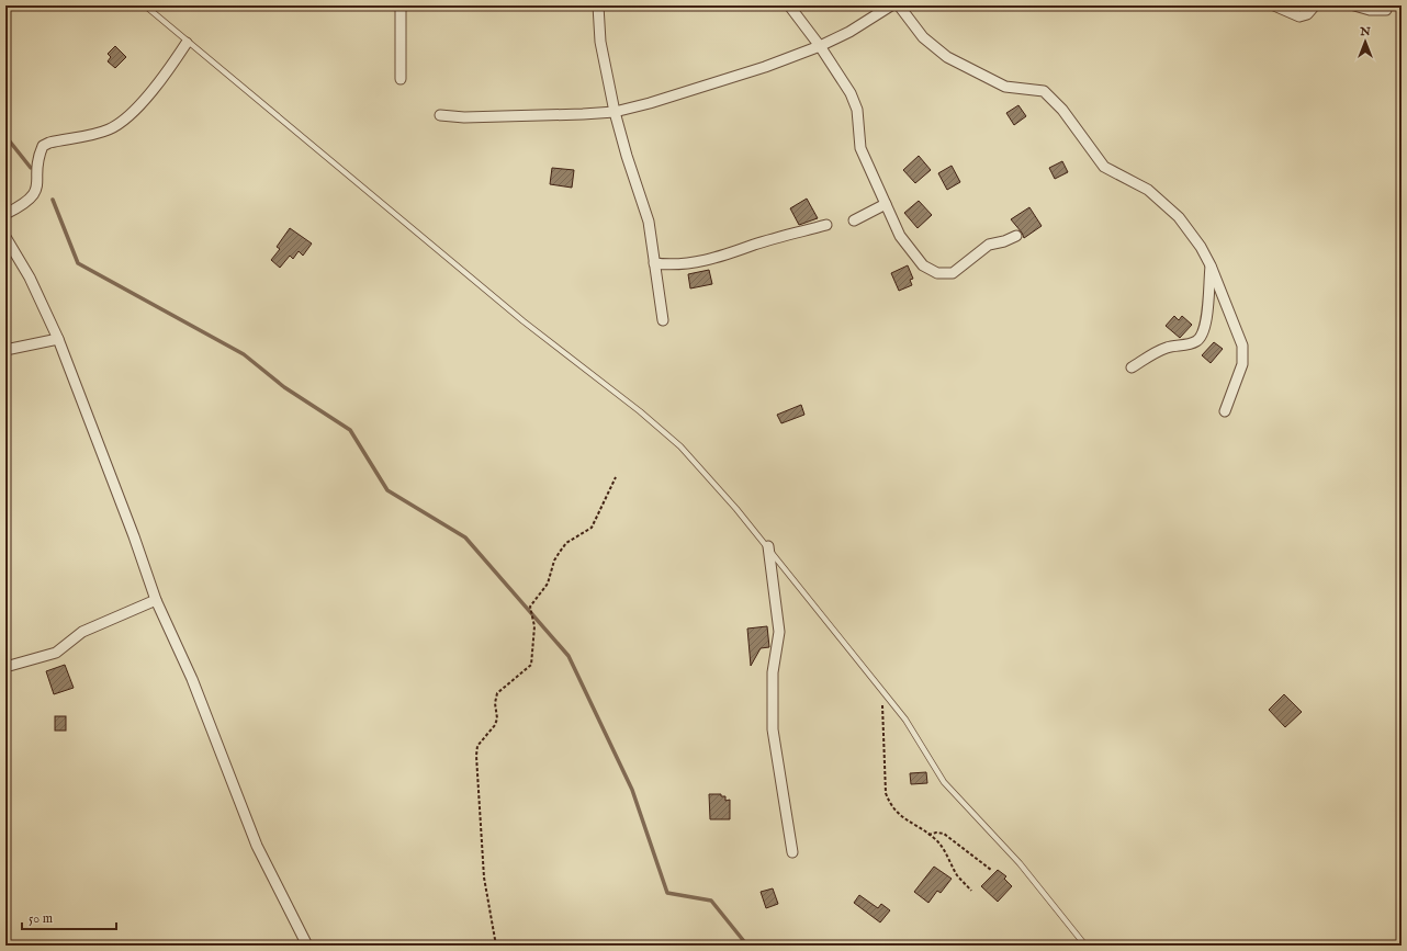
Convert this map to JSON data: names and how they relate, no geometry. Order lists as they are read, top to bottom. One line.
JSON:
{"scale_bar":"50 m","north":"top"}
